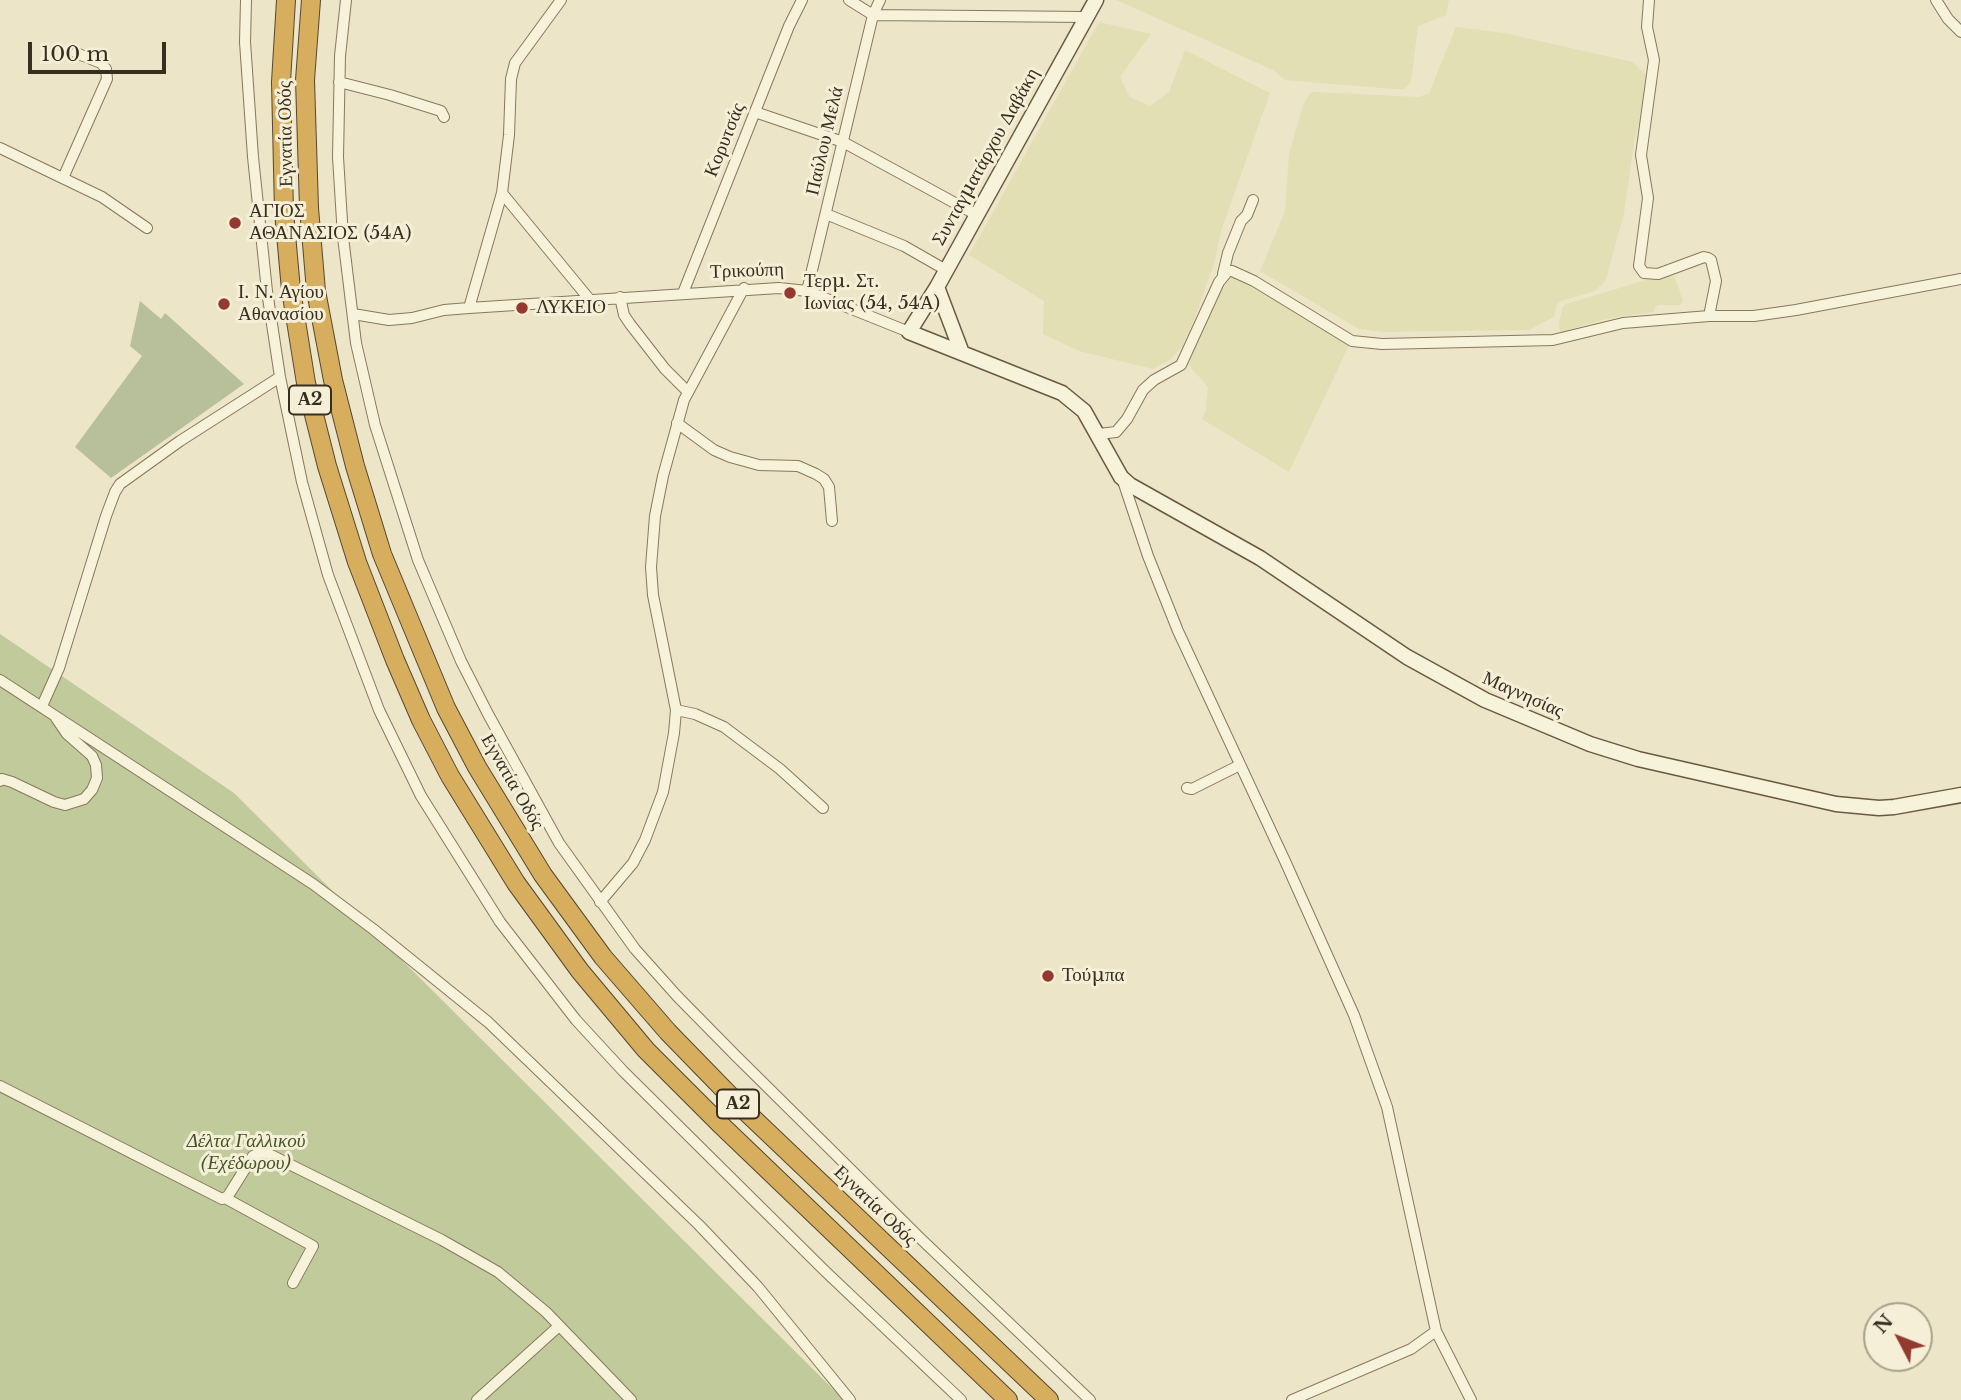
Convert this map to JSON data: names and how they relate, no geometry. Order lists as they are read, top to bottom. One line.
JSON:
{"streets":{"highway":["Εγνατία Οδός","Α2"],"street":["Κορυτσάς","Παύλου Μελά","Συνταγματάρχου Δαβάκη","Τρικούπη","Μαγνησίας"]},"crossings":[["Κορυτσάς","Τρικούπη"],["Παύλου Μελά","Τρικούπη"],["Συνταγματάρχου Δαβάκη","Τρικούπη"],["Τρικούπη","Μαγνησίας"]],"parks":["Δέλτα Γαλλικού (Εχέδωρου)"],"places":["ΑΓΙΟΣ ΑΘΑΝΑΣΙΟΣ (54Α)","Τερμ. Στ. Ιωνίας (54, 54Α)","Ι. Ν. Αγίου Αθανασίου","ΛΥΚΕΙΟ","Τούμπα"],"scale_bar":"100 m","north":"top left"}
